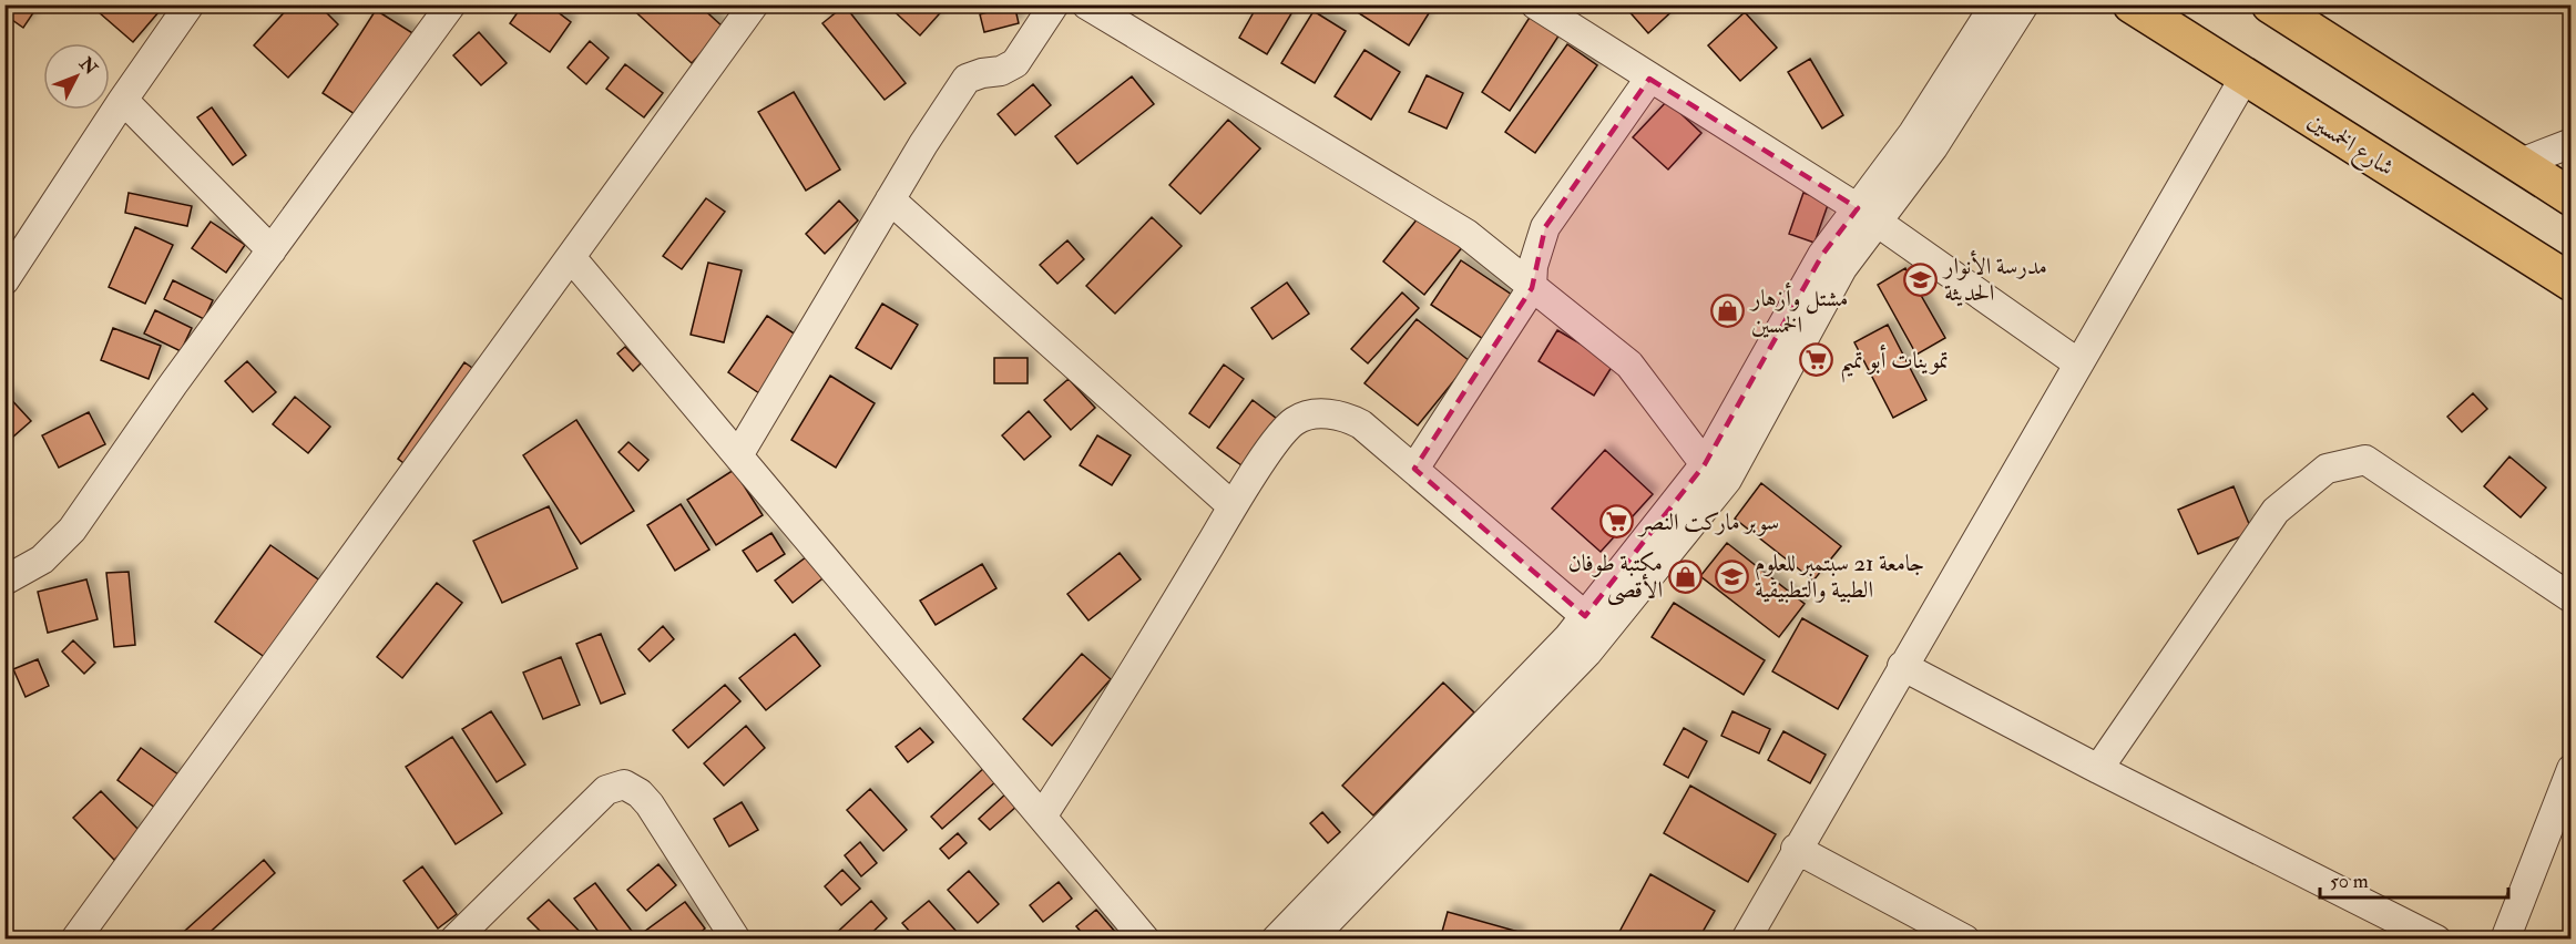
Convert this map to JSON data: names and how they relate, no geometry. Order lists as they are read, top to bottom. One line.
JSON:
{"streets":{"main road":["شارع الخمسين"]},"places":{"school or university":["مدرسة الأنوار الحديثة","جامعة 21 سبتمبر للعلوم الطبية والتطبيقية"],"shop":["مشتل وأزهار الخمسين","مكتبة طوفان الأقصى"],"supermarket":["تموينات أبو تميم","سوبر ماركت النصر"]},"scale_bar":"50 m","north":"top right"}
